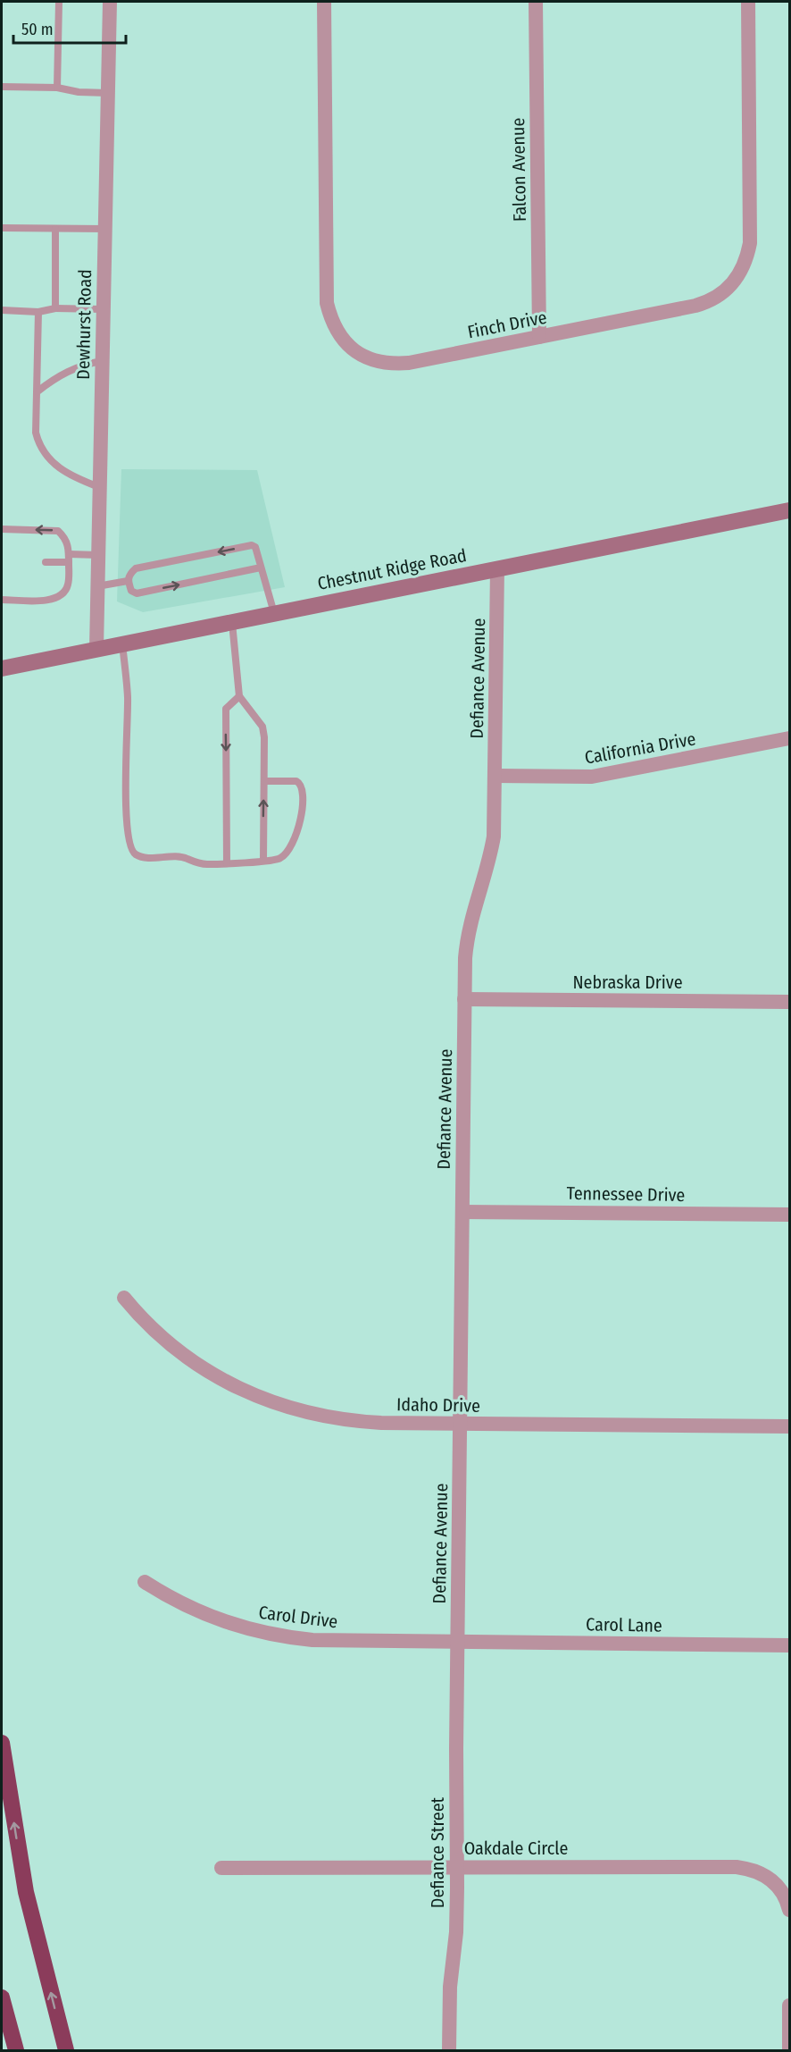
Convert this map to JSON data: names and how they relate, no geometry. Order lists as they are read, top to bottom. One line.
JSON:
{"streets":{"street":["Falcon Avenue","Dewhurst Road","Finch Drive","Chestnut Ridge Road","Defiance Avenue","California Drive","Nebraska Drive","Tennessee Drive","Idaho Drive","Carol Drive","Carol Lane","Oakdale Circle","Defiance Street"]},"crossings":[["Falcon Avenue","Finch Drive"],["Dewhurst Road","Chestnut Ridge Road"],["Chestnut Ridge Road","Defiance Avenue"],["Defiance Avenue","California Drive"],["Defiance Avenue","Nebraska Drive"],["Defiance Avenue","Tennessee Drive"],["Defiance Avenue","Idaho Drive"],["Defiance Avenue","Carol Drive"],["Defiance Avenue","Carol Lane"],["Defiance Avenue","Defiance Street"],["Carol Drive","Carol Lane"],["Carol Drive","Defiance Street"],["Carol Lane","Defiance Street"],["Oakdale Circle","Defiance Street"]],"scale_bar":"50 m"}
